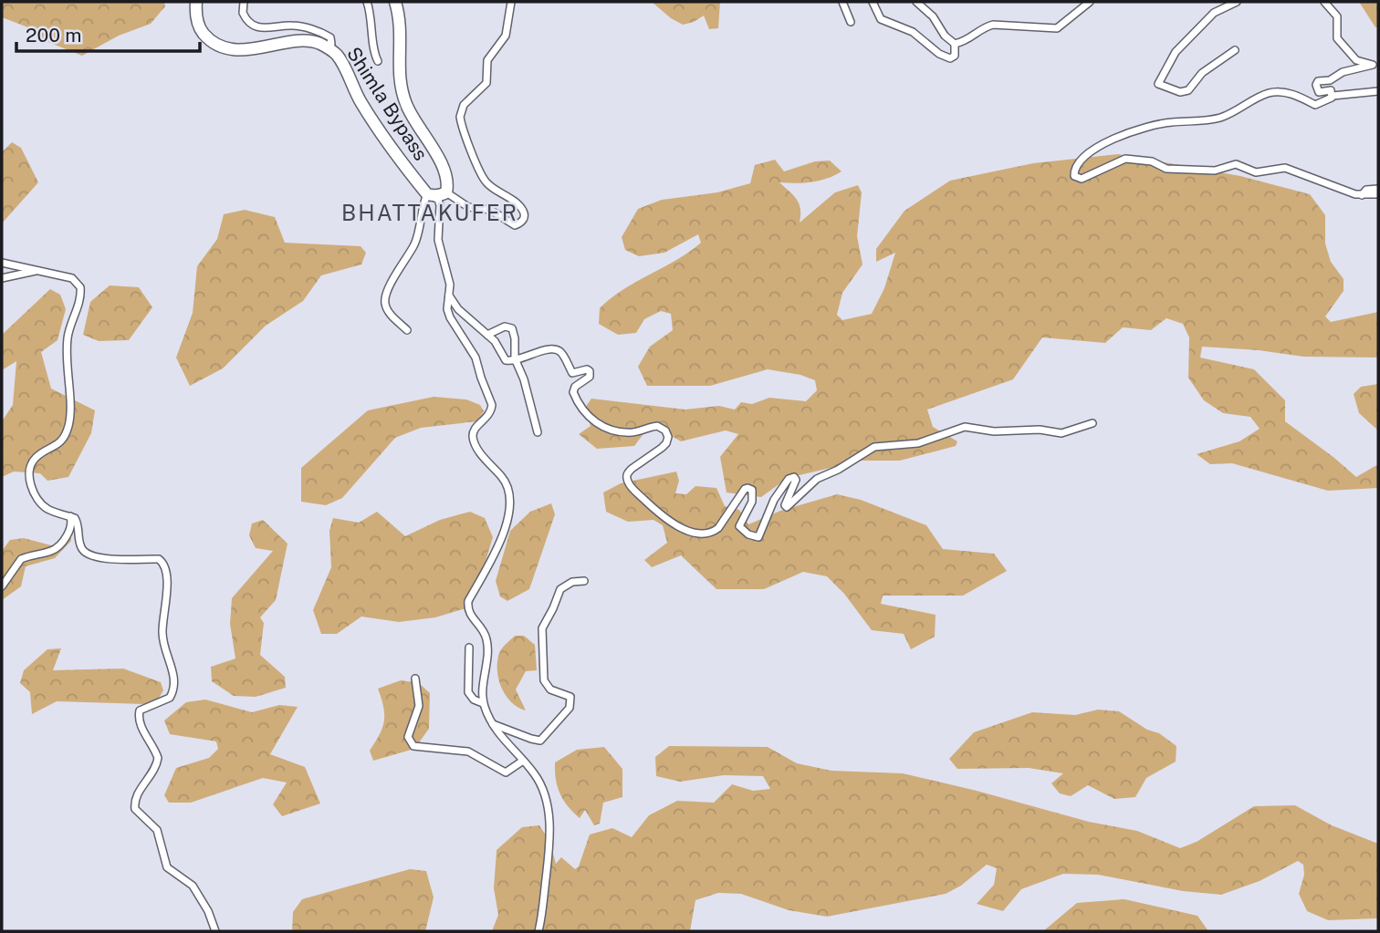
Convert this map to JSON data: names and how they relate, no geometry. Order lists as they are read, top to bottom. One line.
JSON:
{"streets":{"highway":["Shimla Bypass"]},"districts":["BHATTAKUFER"],"scale_bar":"200 m"}
